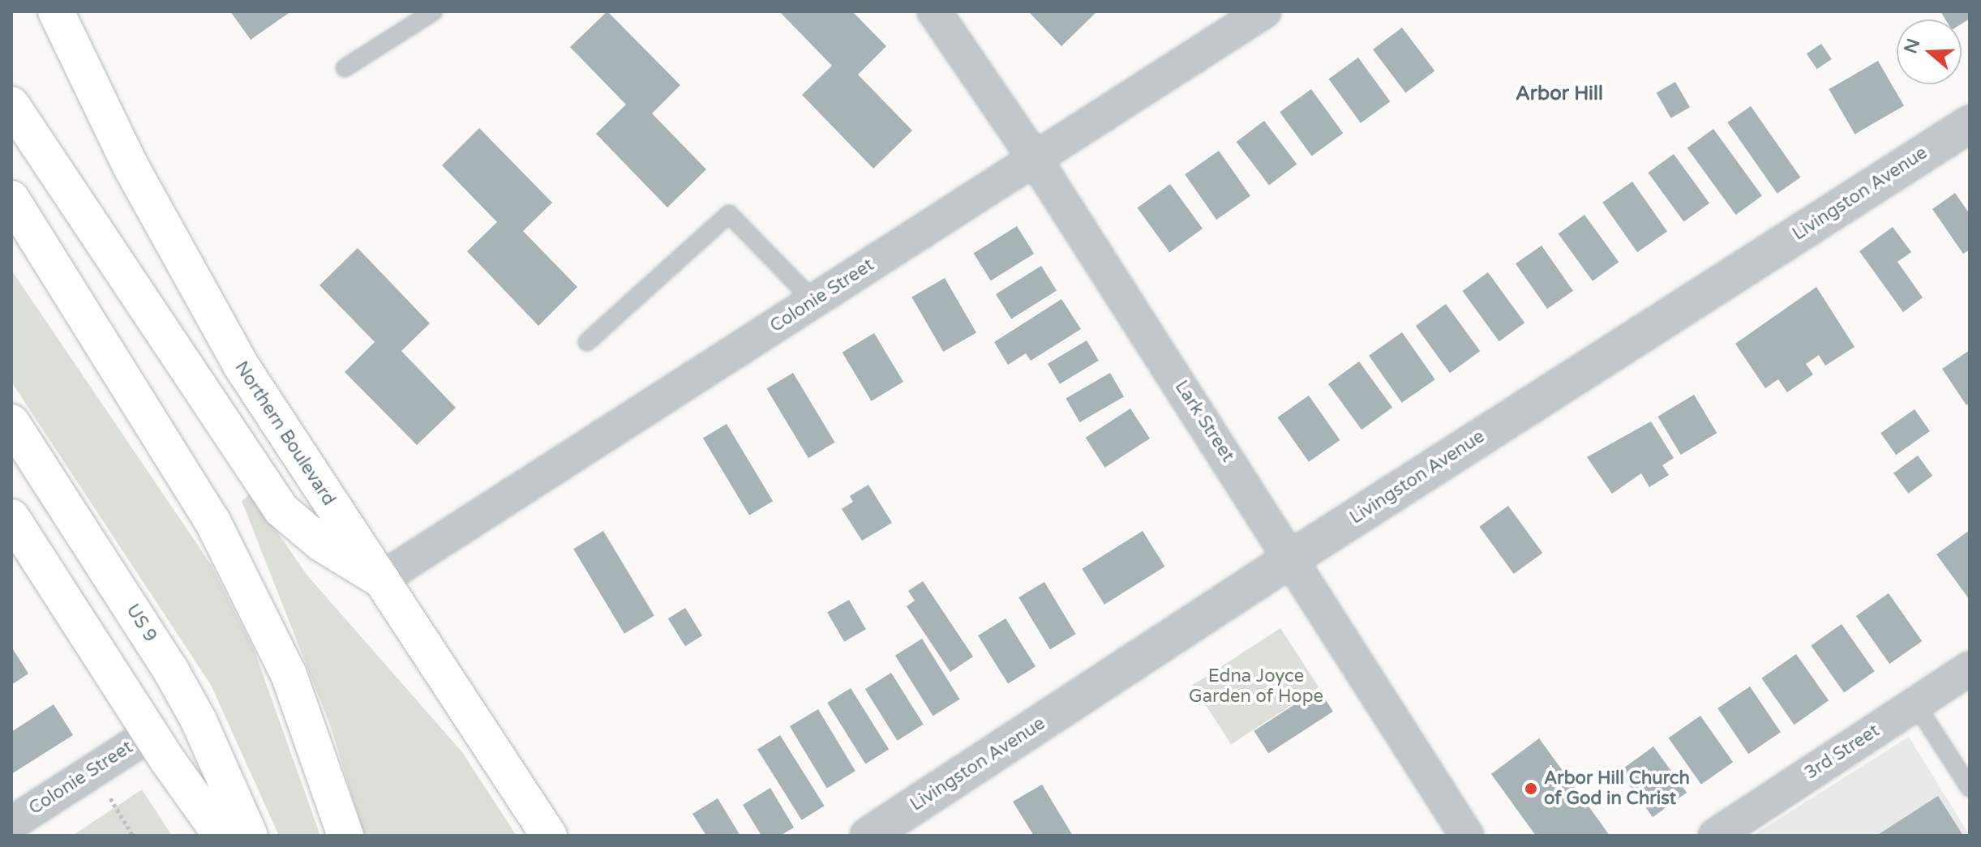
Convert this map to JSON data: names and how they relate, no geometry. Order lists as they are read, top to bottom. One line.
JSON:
{"streets":{"main road":["Northern Boulevard","US 9"],"street":["Livingston Avenue","Colonie Street","Lark Street","3rd Street"]},"crossings":[["Livingston Avenue","Lark Street"],["Colonie Street","Lark Street"],["Colonie Street","Northern Boulevard"]],"districts":["Arbor Hill"],"parks":["Edna Joyce Garden of Hope"],"places":["Arbor Hill Church of God in Christ"],"north":"left"}
